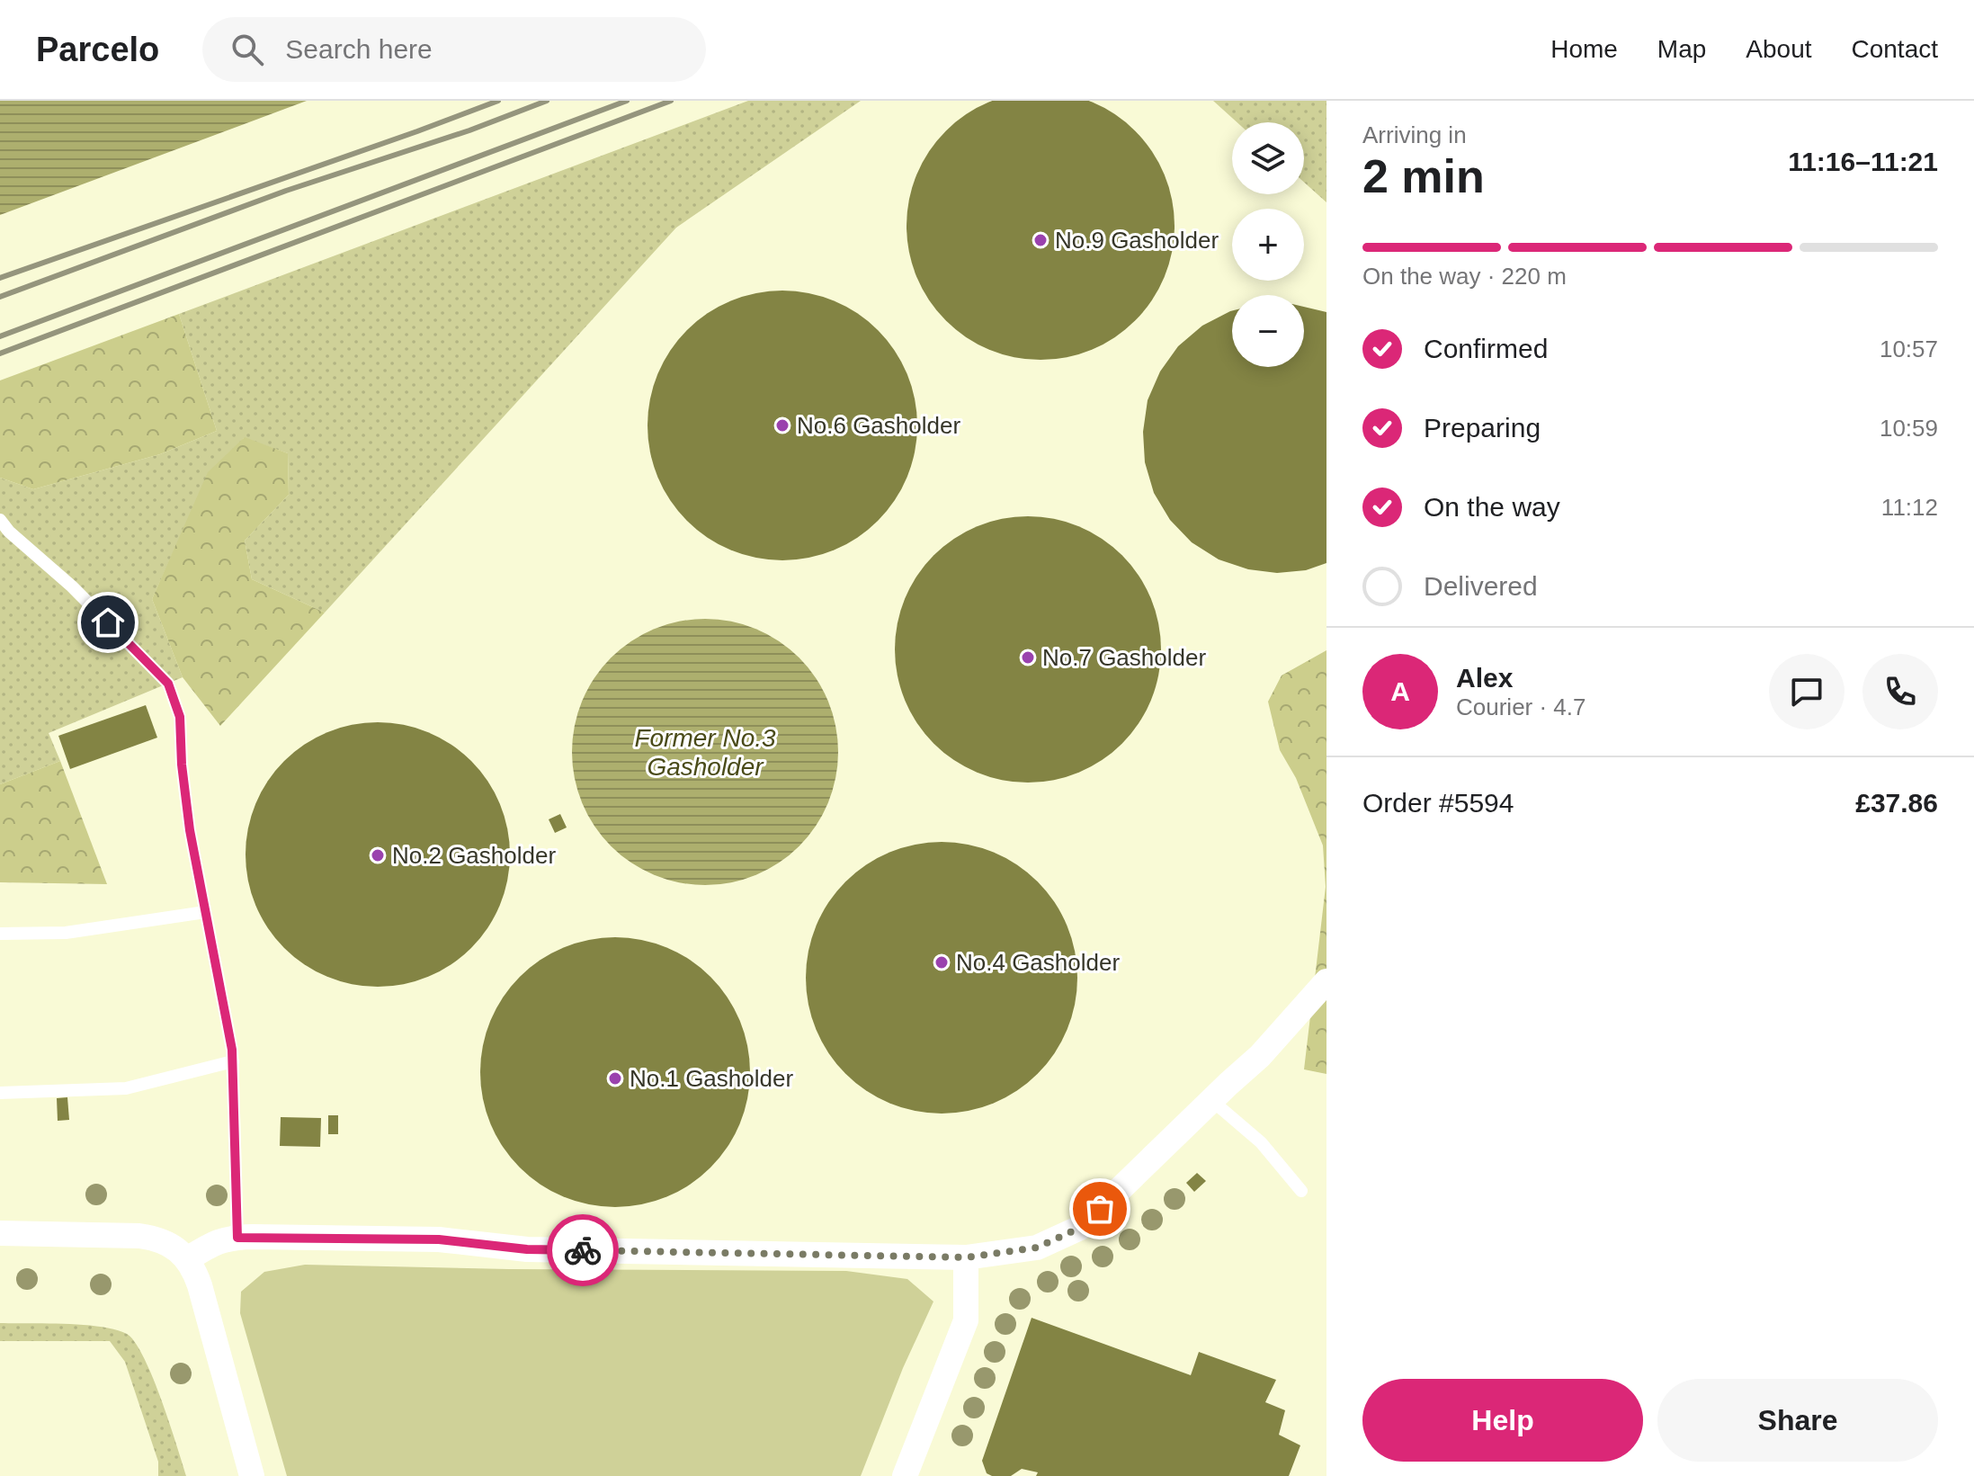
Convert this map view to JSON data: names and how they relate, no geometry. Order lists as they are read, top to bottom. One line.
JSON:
{"water":["Former No.3 Gasholder"],"places":["No.9 Gasholder","No.6 Gasholder","No.7 Gasholder","No.2 Gasholder","No.4 Gasholder","No.1 Gasholder"],"page":{"header":"Parcelo","search":"Search here","nav":["Home","Map","About","Contact"],"heading":["2 min","Arriving in","11:16–11:21"],"panel":["Alex","Courier · 4.7","Order #5594","£37.86"],"map_buttons":["+","−"],"bar":"On the way · 220 m","list":[["Confirmed","10:57"],["Preparing","10:59"],["On the way","11:12"],"Delivered"],"round":"A","buttons":["Help","Share"]}}
